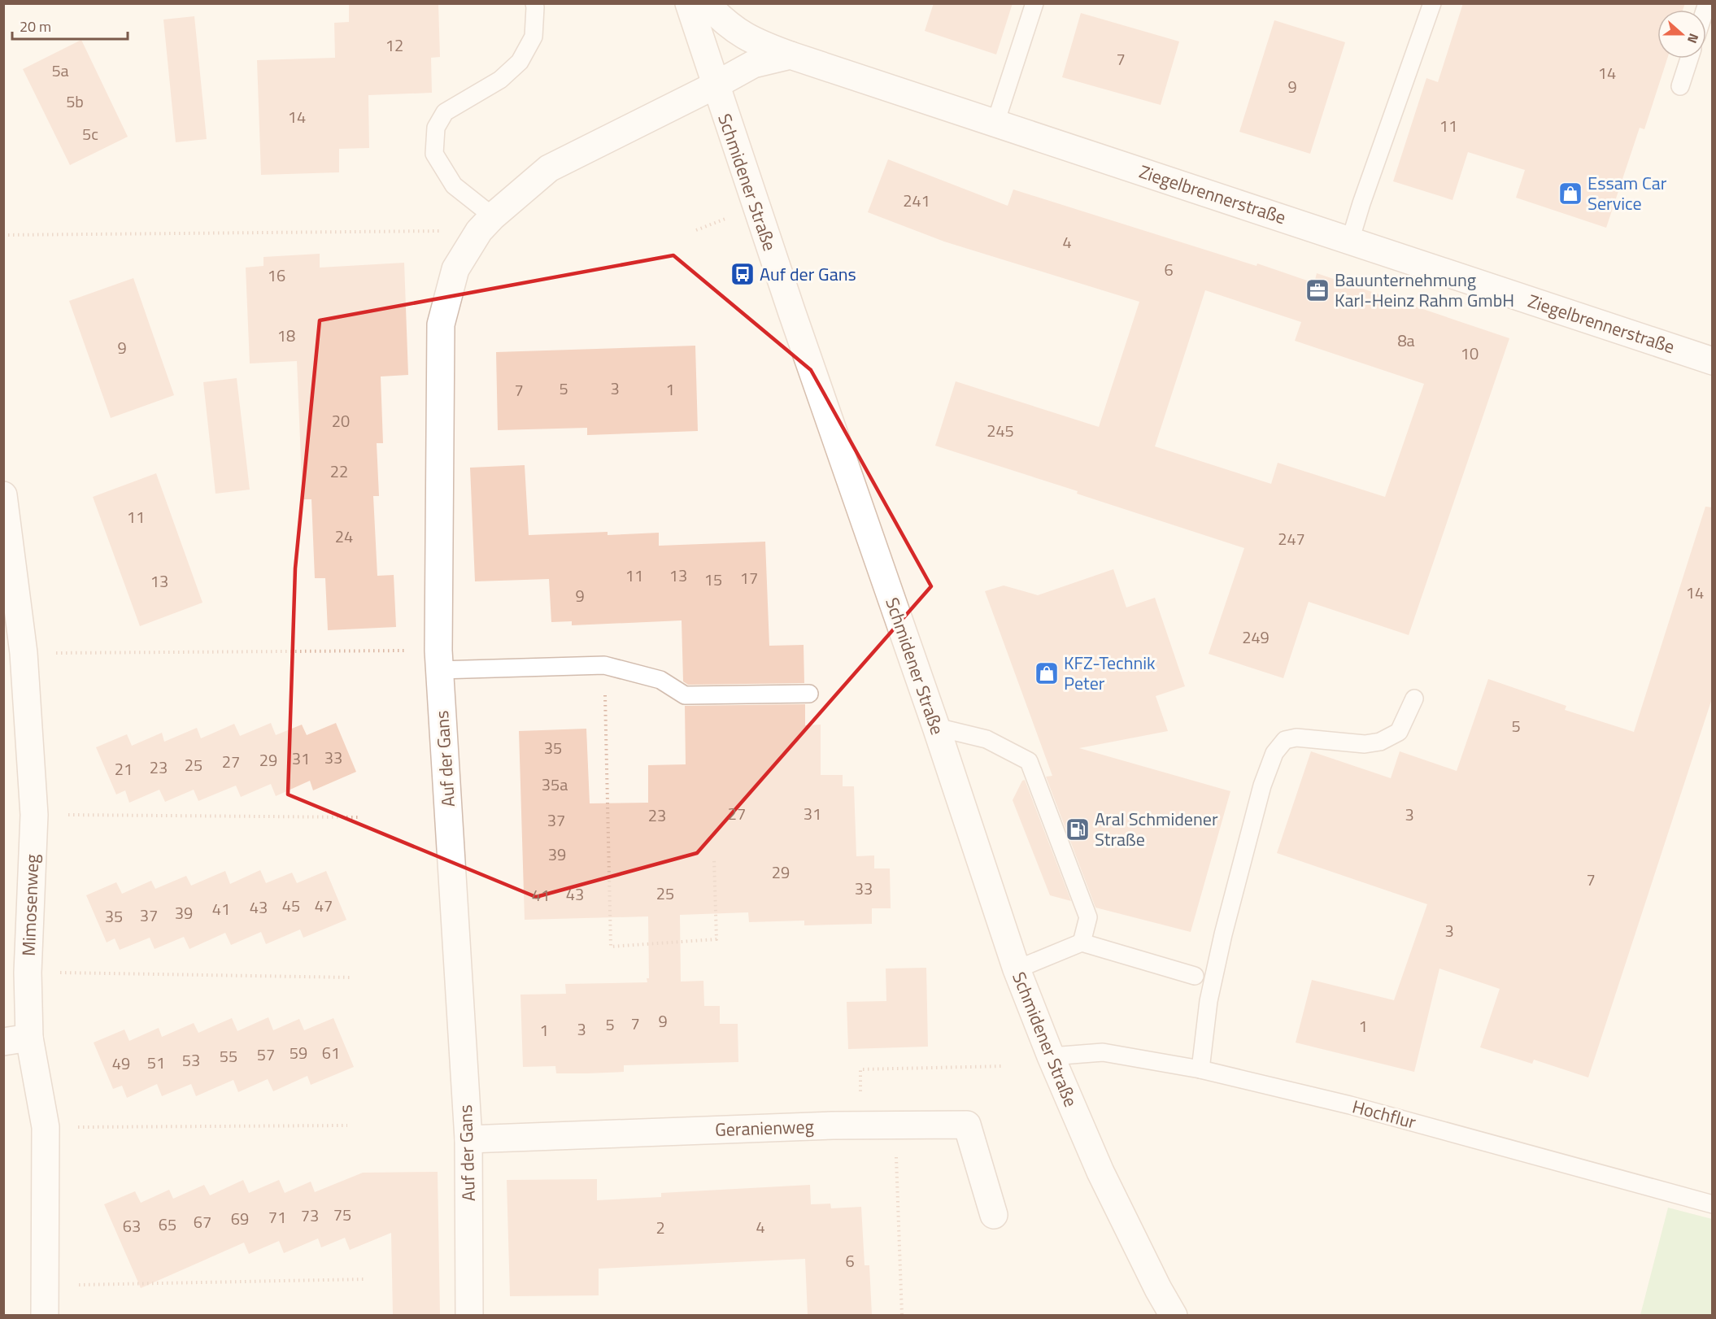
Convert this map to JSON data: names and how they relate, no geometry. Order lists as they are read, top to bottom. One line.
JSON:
{"streets":{"street":["Schmidener Straße","Ziegelbrennerstraße","Auf der Gans","Mimosenweg","Geranienweg"],"lane":["Hochflur"]},"crossings":[["Schmidener Straße","Auf der Gans"],["Schmidener Straße","Hochflur"],["Auf der Gans","Geranienweg"]],"places":{"shop":["Essam Car Service","KFZ-Technik Peter"],"bus stop":["Auf der Gans"],"office":["Bauunternehmung Karl-Heinz Rahm GmbH"],"fuel station":["Aral Schmidener Straße"]},"house_numbers":["12","7","5a","14","9","5b","14","11","5c","241","4","6","16","18","8a","9","10","5","3","1","7","20","245","22","11","24","247","11","13","17","15","13","14","9","249","5","35","33","31","29","27","25","23","21","35a","27","31","3","23","37","39","29","7","33","25","43","41","45","47","43","41","39","37","35","3","9","7","5","1","3","1","59","61","57","55","53","51","49","75","73","71","69","67","65","63","4","2","6"],"scale_bar":"20 m","north":"right"}
